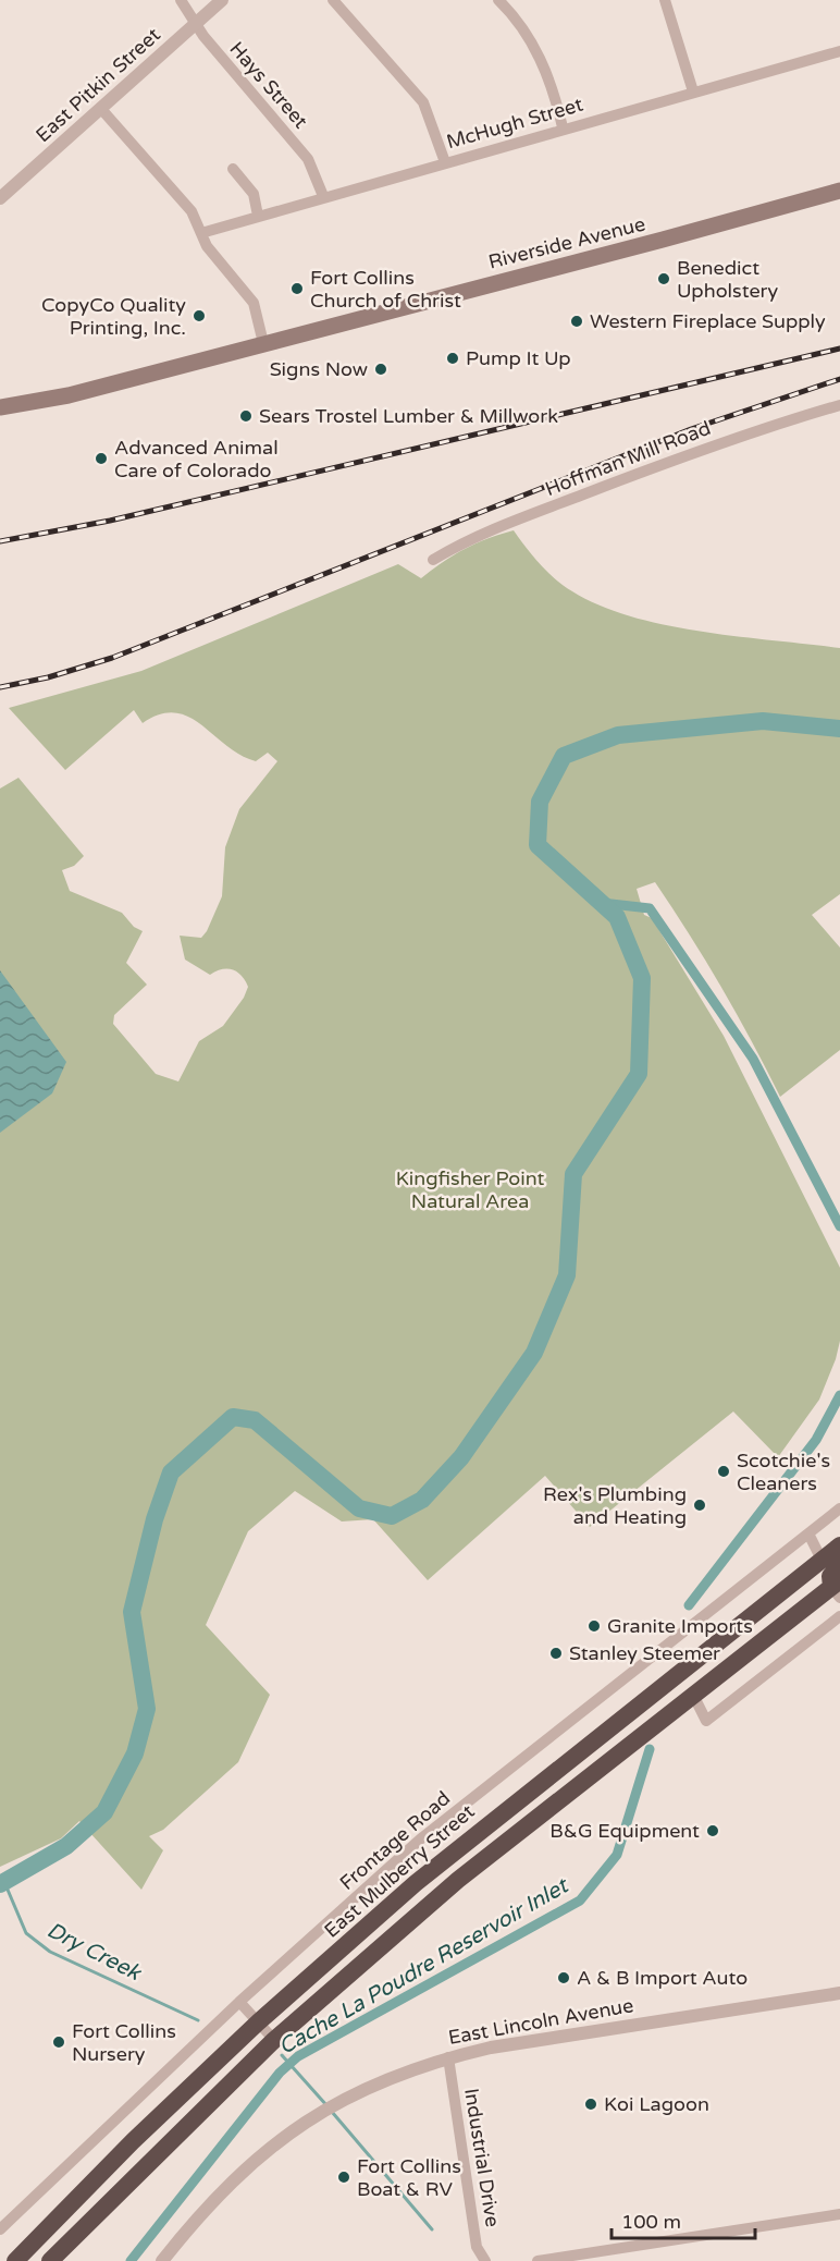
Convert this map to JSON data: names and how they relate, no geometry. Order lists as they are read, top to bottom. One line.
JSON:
{"streets":{"highway":["East Mulberry Street"],"main road":["Riverside Avenue"],"street":["East Pitkin Street","Hays Street","McHugh Street","Hoffman Mill Road","Frontage Road","East Lincoln Avenue","Industrial Drive"]},"crossings":[["East Pitkin Street","Hays Street"],["Hays Street","McHugh Street"],["East Lincoln Avenue","Industrial Drive"]],"water":["Dry Creek","Cache La Poudre Reservoir Inlet"],"parks":["Kingfisher Point Natural Area"],"places":["Benedict Upholstery","Fort Collins Church of Christ","CopyCo Quality Printing, Inc.","Western Fireplace Supply","Pump It Up","Signs Now","Sears Trostel Lumber & Millwork","Advanced Animal Care of Colorado","Scotchie's Cleaners","Rex's Plumbing and Heating","Granite Imports","Stanley Steemer","B&G Equipment","A & B Import Auto","Fort Collins Nursery","Koi Lagoon","Fort Collins Boat & RV"],"scale_bar":"100 m"}
